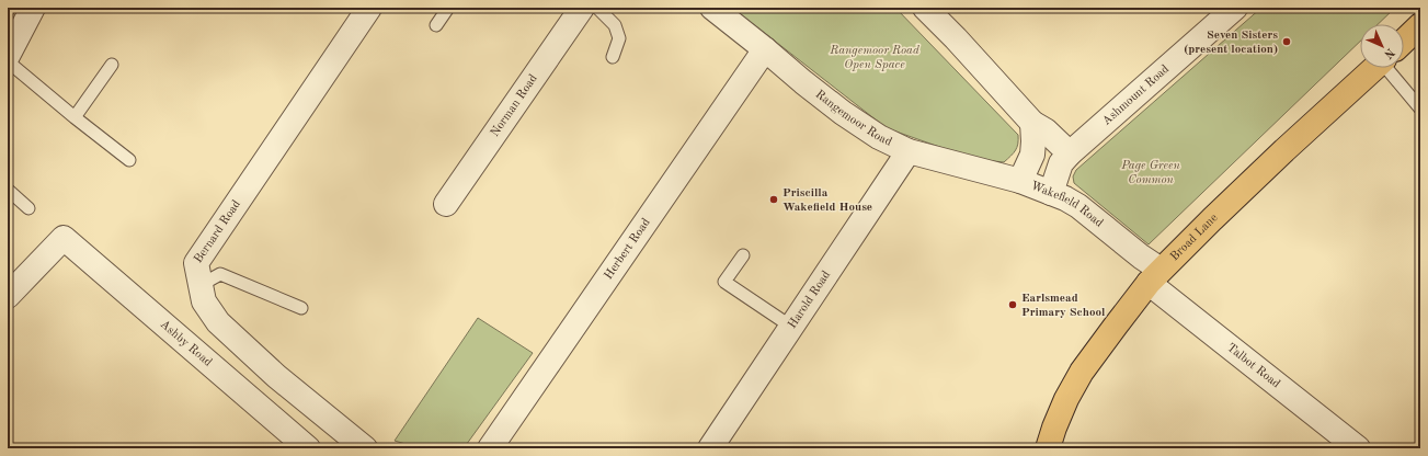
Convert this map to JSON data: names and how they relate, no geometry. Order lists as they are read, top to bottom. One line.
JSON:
{"streets":{"main road":["Broad Lane"],"street":["Ashmount Road","Norman Road","Rangemoor Road","Wakefield Road","Bernard Road","Herbert Road","Harold Road","Ashby Road","Talbot Road"]},"crossings":[["Ashmount Road","Wakefield Road"],["Rangemoor Road","Wakefield Road"],["Rangemoor Road","Herbert Road"],["Rangemoor Road","Harold Road"],["Wakefield Road","Broad Lane"],["Wakefield Road","Talbot Road"],["Broad Lane","Talbot Road"]],"parks":["Rangemoor Road Open Space","Page Green Common"],"places":["Seven Sisters (present location)","Priscilla Wakefield House","Earlsmead Primary School"],"north":"bottom right"}
